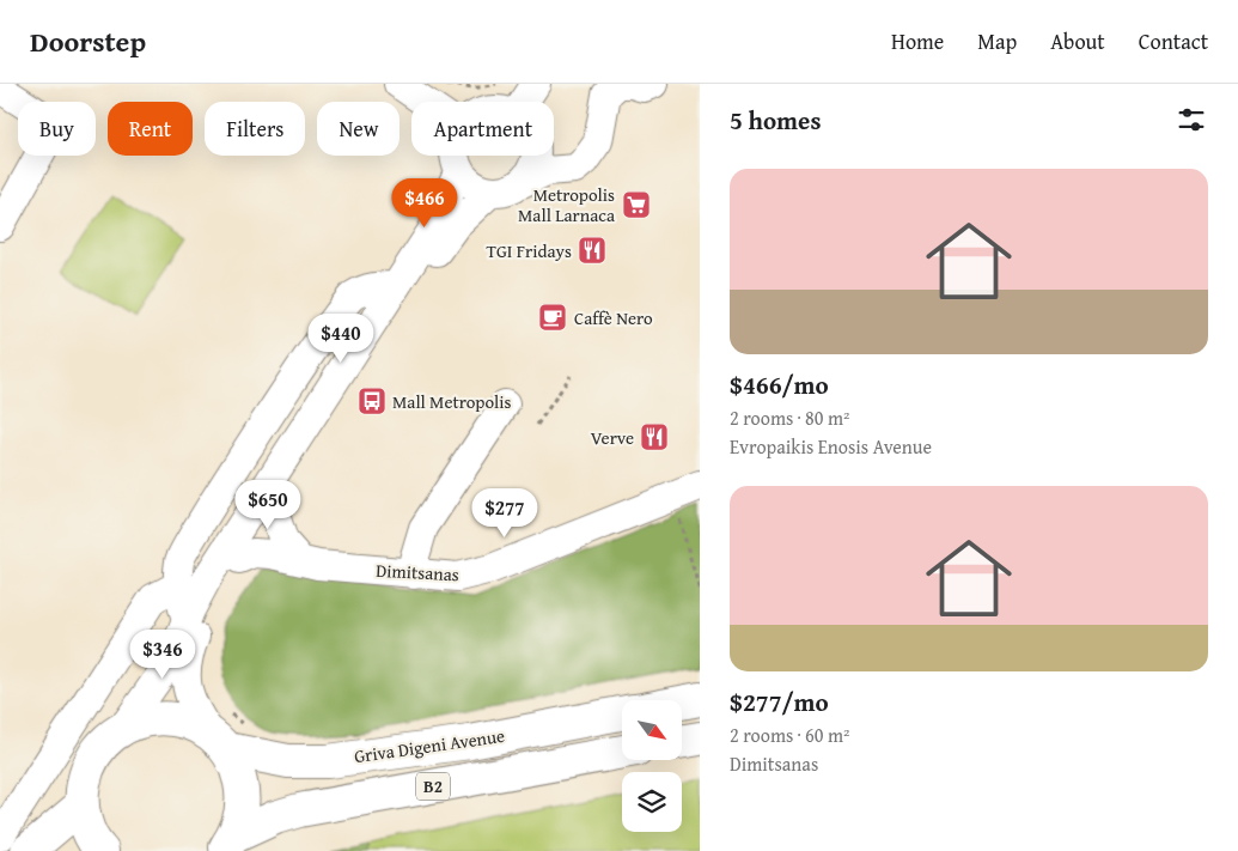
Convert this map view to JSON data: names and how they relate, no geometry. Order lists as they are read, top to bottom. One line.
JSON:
{"streets":{"highway":["Griva Digeni Avenue","B2"],"street":["Dimitsanas"]},"crossings":[["Griva Digeni Avenue","B2"]],"places":{"supermarket":["Metropolis Mall Larnaca"],"restaurant":["TGI Fridays","Verve"],"cafe":["Caffè Nero"],"bus stop":["Mall Metropolis"]},"north":"bottom right","page":{"header":"Doorstep","nav":["Home","Map","About","Contact"],"heading":"5 homes","chip":["Buy","Rent","Filters","New","Apartment"],"list":[{"name":"$466/mo","note":"2 rooms · 80 m² · Evropaikis Enosis Avenue"},{"name":"$277/mo","note":"2 rooms · 60 m² · Dimitsanas"}],"price":["$466","$440","$650","$277","$346"]}}
